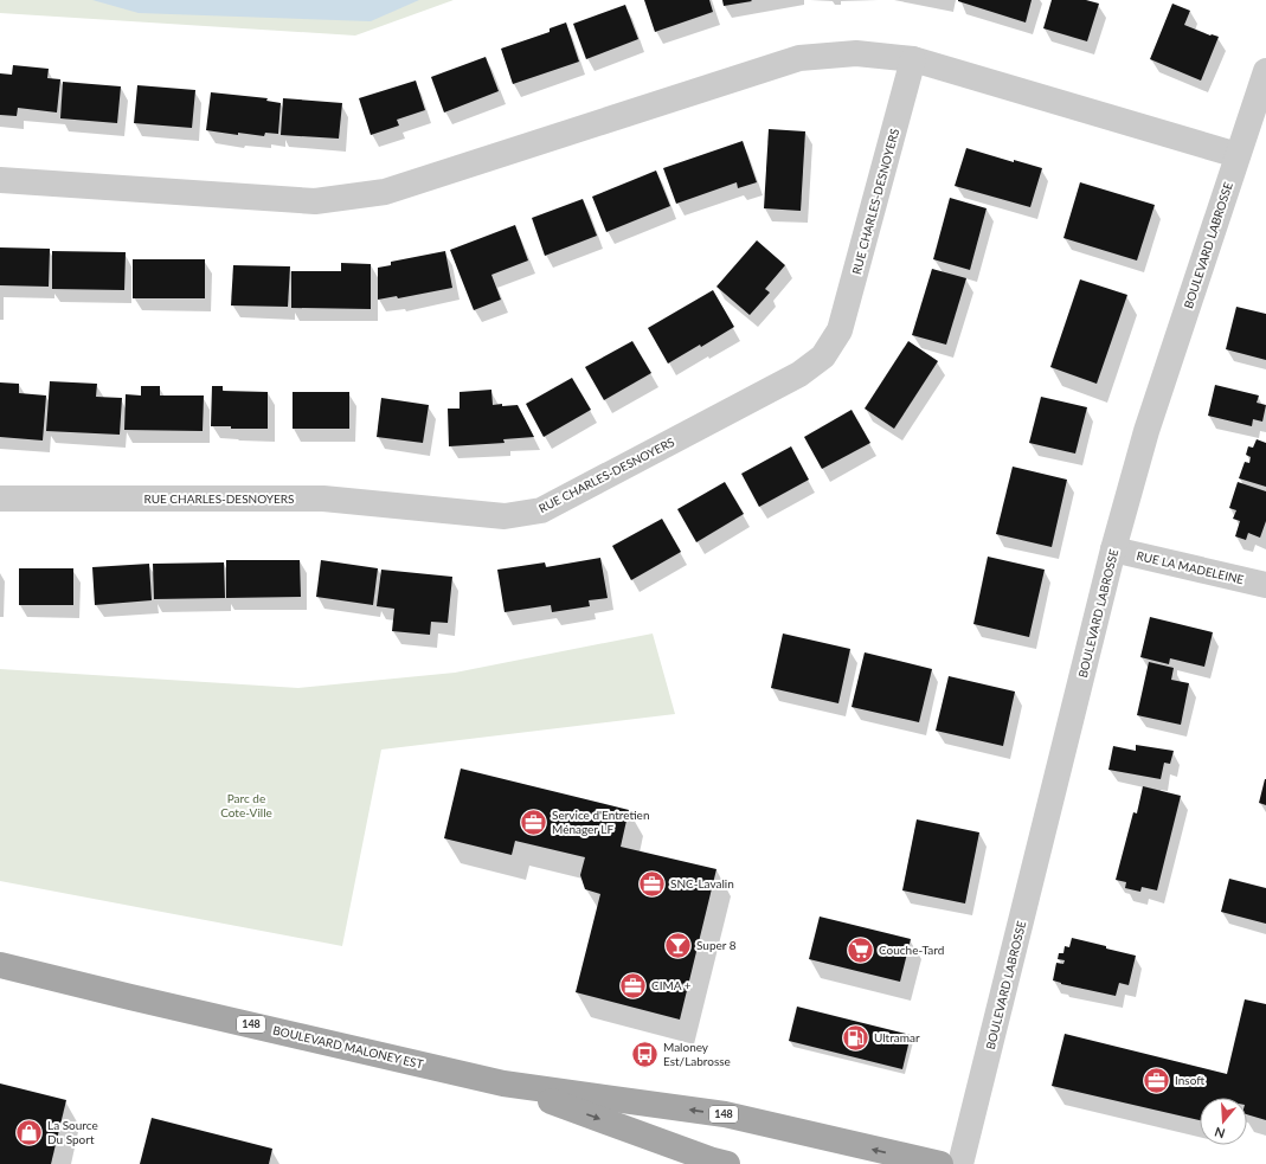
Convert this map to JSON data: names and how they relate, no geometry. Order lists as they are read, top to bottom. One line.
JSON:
{"streets":{"main road":["148","BOULEVARD MALONEY EST"],"street":["RUE CHARLES-DESNOYERS","BOULEVARD LABROSSE","RUE LA MADELEINE"]},"crossings":[["BOULEVARD LABROSSE","RUE LA MADELEINE"]],"parks":["Parc de Cote-Ville"],"places":{"office":["Service d'Entretien Ménager LF","SNC-Lavalin","CIMA +","Insoft"],"bar":["Super 8"],"supermarket":["Couche-Tard"],"fuel station":["Ultramar"],"bus stop":["Maloney Est/Labrosse"],"shop":["La Source Du Sport"]},"north":"bottom"}
